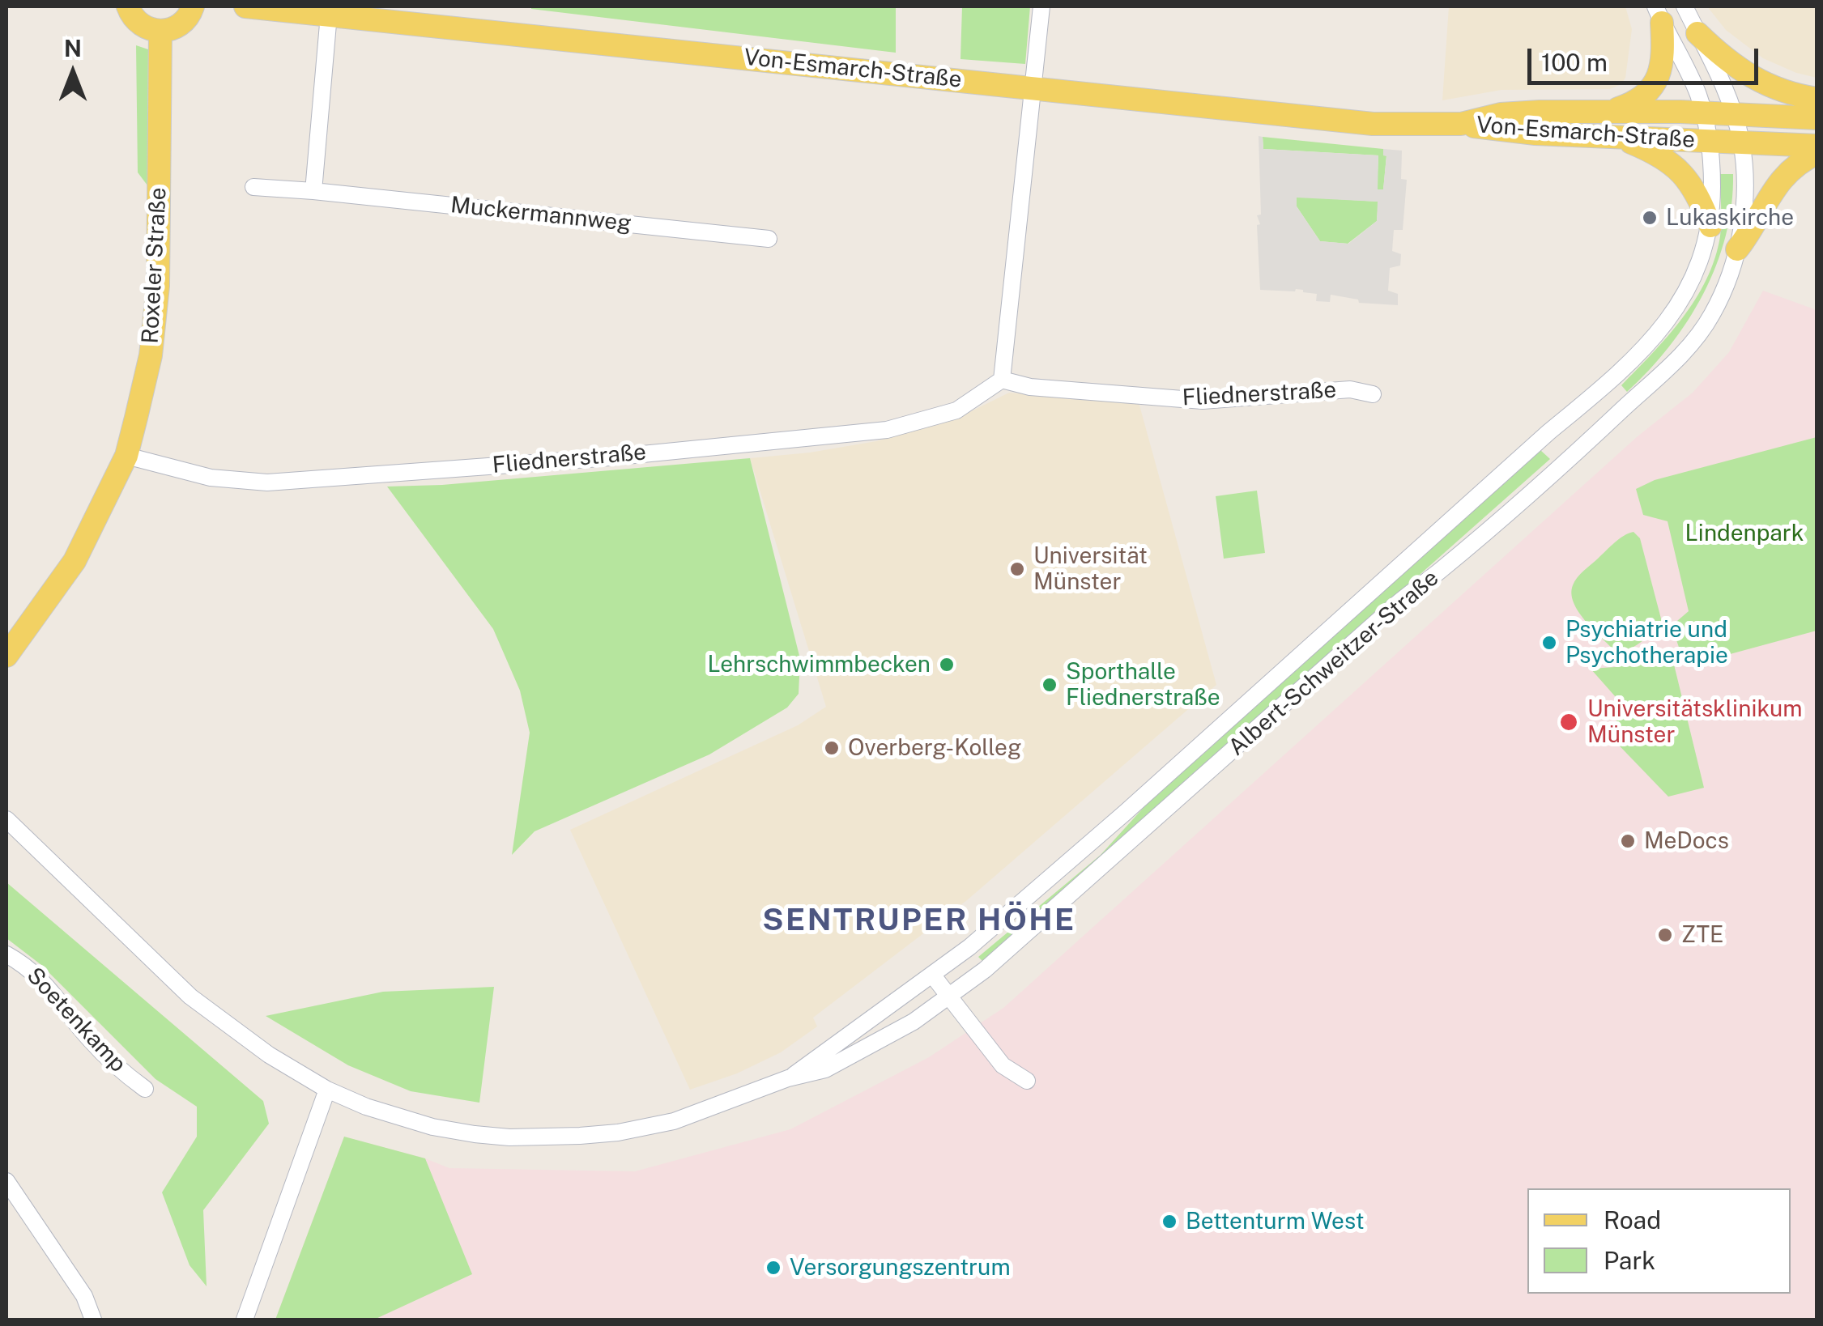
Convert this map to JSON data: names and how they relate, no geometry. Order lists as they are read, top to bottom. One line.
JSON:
{"streets":{"main road":["Von-Esmarch-Straße","Roxeler Straße"],"street":["Muckermannweg","Fliednerstraße","Albert-Schweitzer-Straße","Soetenkamp"]},"crossings":[["Von-Esmarch-Straße","Albert-Schweitzer-Straße"],["Roxeler Straße","Fliednerstraße"]],"districts":["SENTRUPER HÖHE"],"parks":["Lindenpark"],"places":["Lukaskirche","Universität Münster","Psychiatrie und Psychotherapie","Lehrschwimmbecken","Sporthalle Fliednerstraße","Universitätsklinikum Münster","Overberg-Kolleg","MeDocs","ZTE","Bettenturm West","Versorgungszentrum"],"legend":["Road","Park"],"scale_bar":"100 m","north":"top"}
